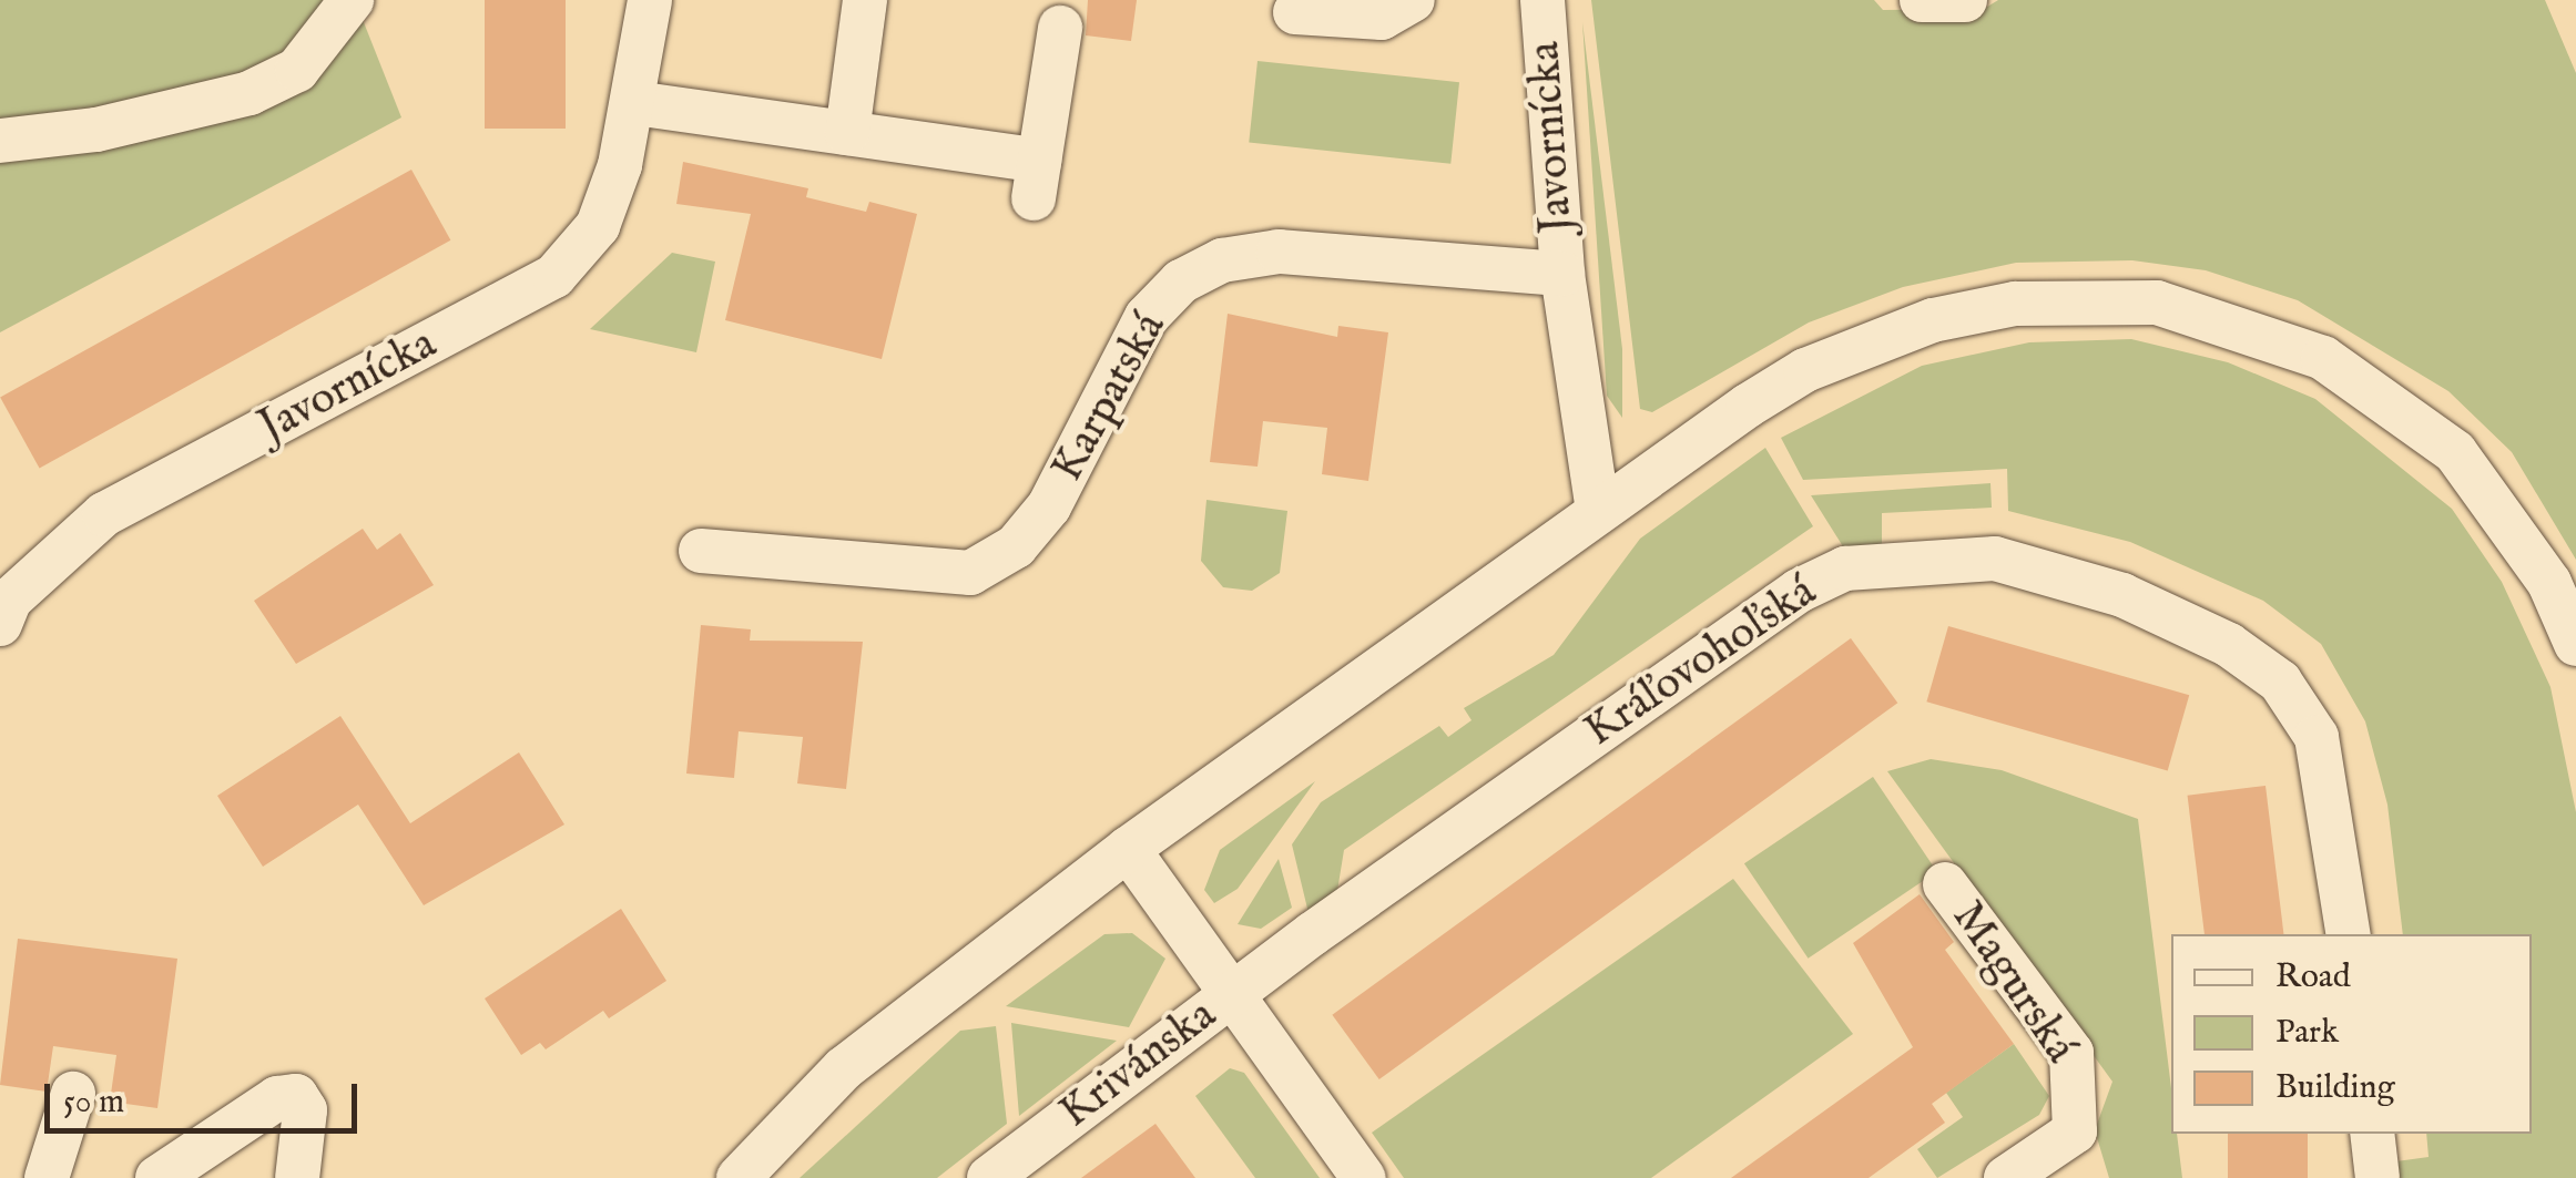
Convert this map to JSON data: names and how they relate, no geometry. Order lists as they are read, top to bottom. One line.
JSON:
{"streets":{"street":["Javornícka","Karpatská","Kráľovohoľská","Magurská","Krivánska"]},"crossings":[["Javornícka","Karpatská"],["Kráľovohoľská","Krivánska"]],"legend":["Road","Park","Building"],"scale_bar":"50 m"}
